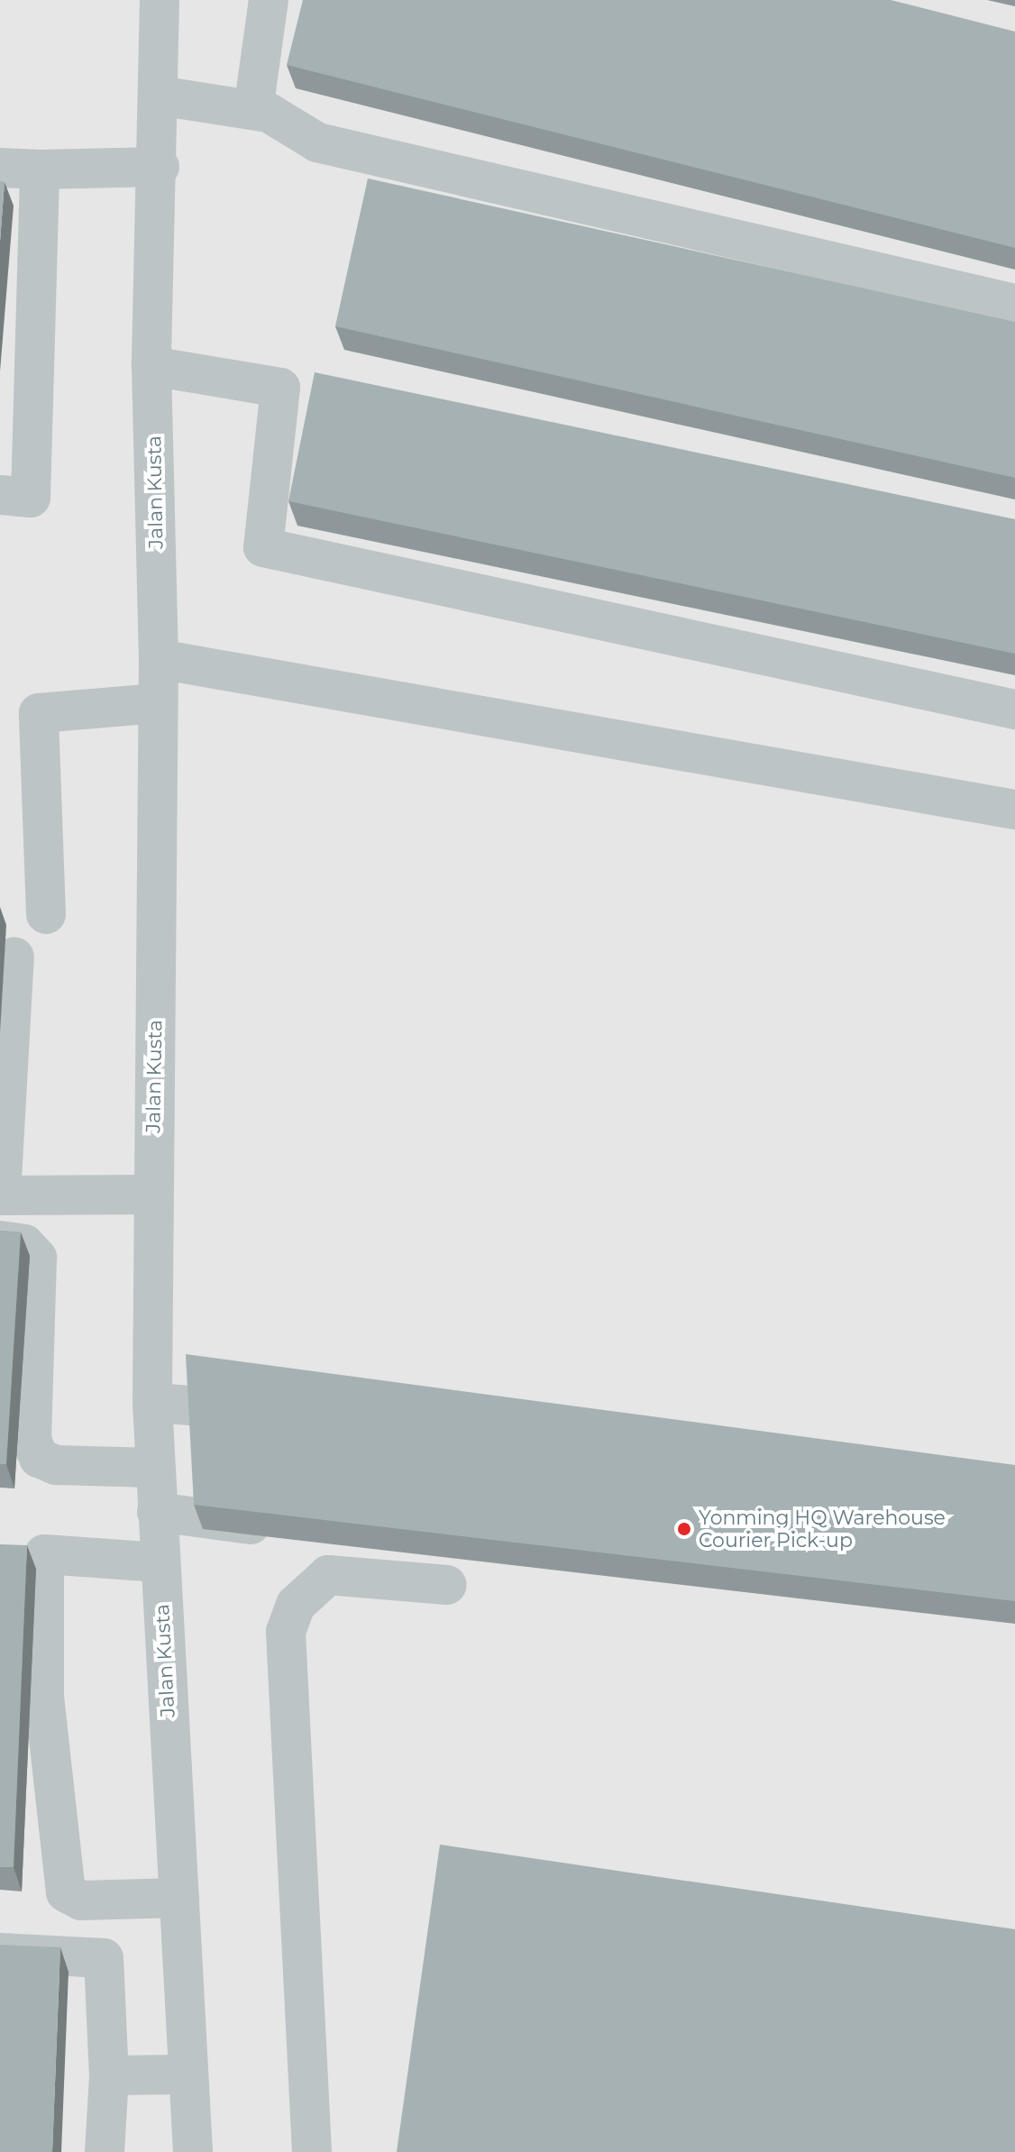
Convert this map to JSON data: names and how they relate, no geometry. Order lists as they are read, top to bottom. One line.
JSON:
{"streets":{"street":["Jalan Kusta"]},"places":["Yonming HQ Warehouse Courier Pick-up"]}
